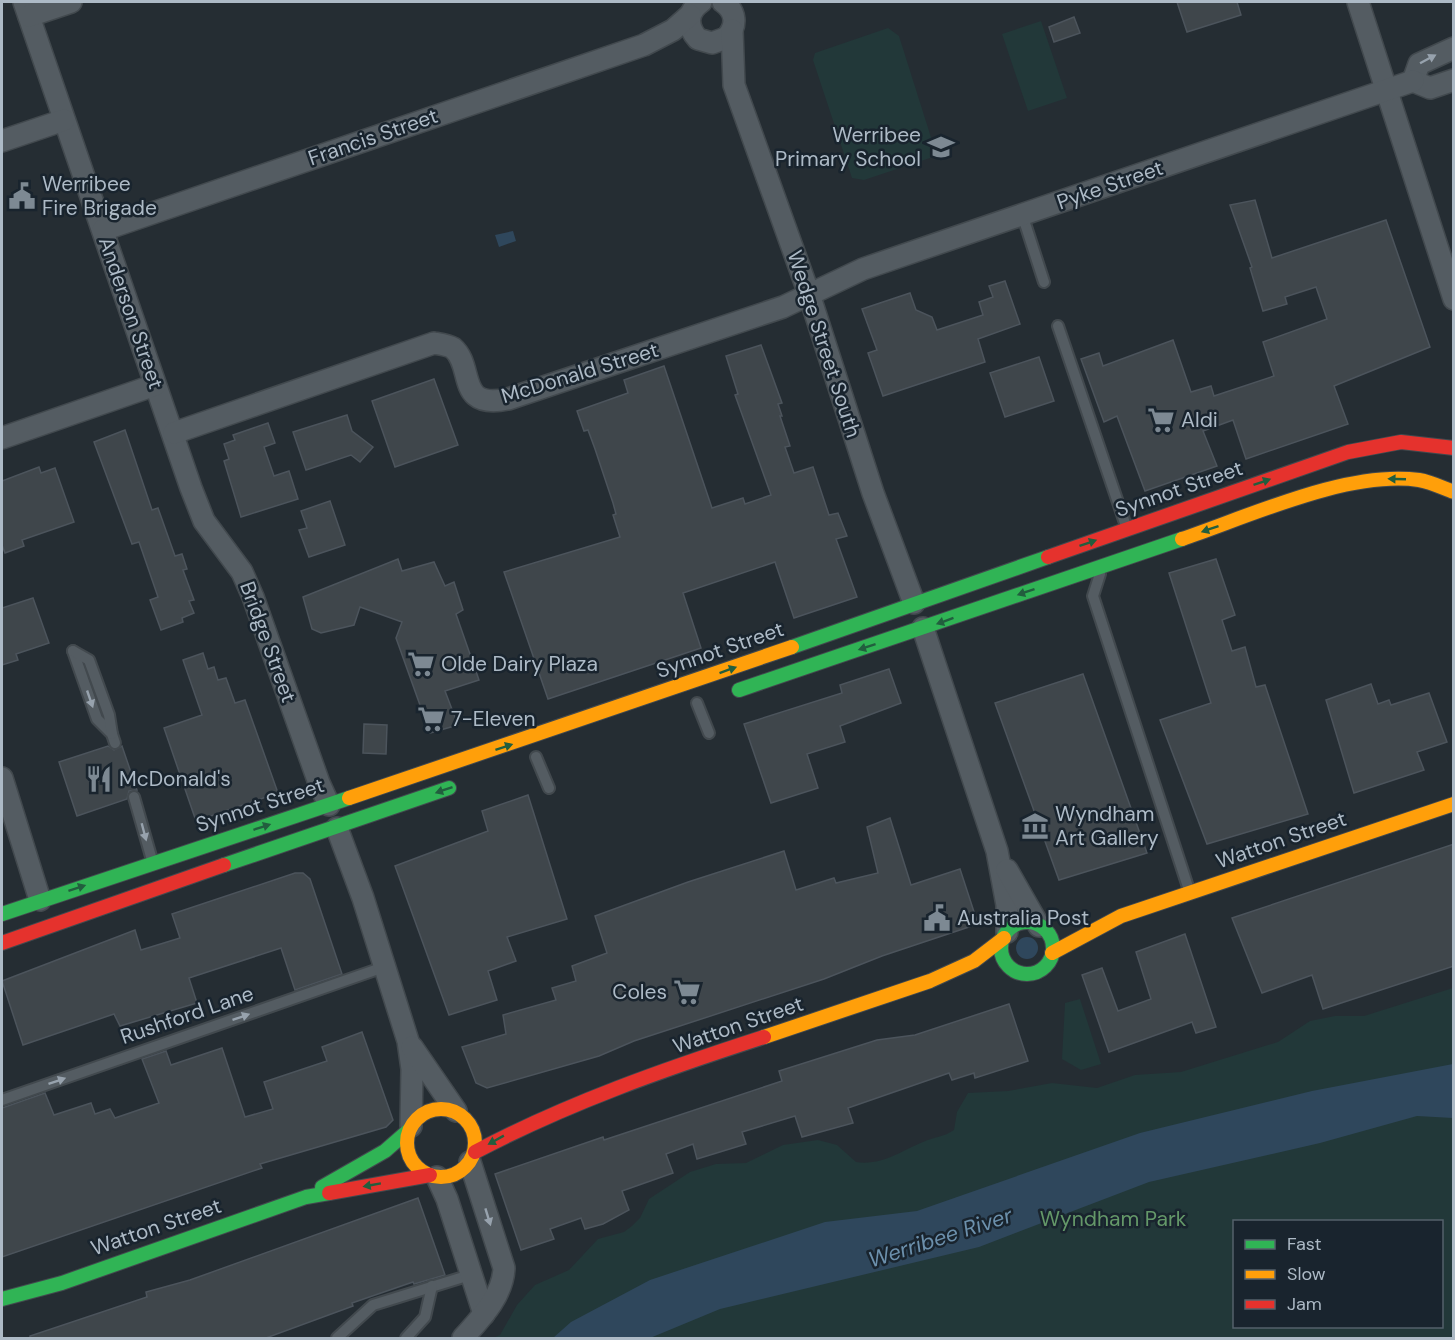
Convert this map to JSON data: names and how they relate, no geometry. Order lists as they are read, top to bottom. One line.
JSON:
{"streets":{"main road":["Synnot Street","Watton Street"],"street":["Francis Street","Pyke Street","Anderson Street","Wedge Street South","McDonald Street","Bridge Street"],"lane":["Rushford Lane"]},"crossings":[["Francis Street","Anderson Street"],["Francis Street","Wedge Street South"],["Pyke Street","Wedge Street South"],["Pyke Street","McDonald Street"],["Anderson Street","McDonald Street"],["Anderson Street","Bridge Street"],["Wedge Street South","McDonald Street"],["Wedge Street South","Synnot Street"],["Synnot Street","Bridge Street"]],"one_way":["Rushford Lane"],"water":["Werribee River"],"parks":["Wyndham Park"],"places":{"school or university":["Werribee Primary School"],"public building":["Werribee Fire Brigade","Australia Post"],"supermarket":["Aldi","Olde Dairy Plaza","7-Eleven","Coles"],"restaurant":["McDonald's"],"museum":["Wyndham Art Gallery"]},"legend":["Fast","Slow","Jam"]}
